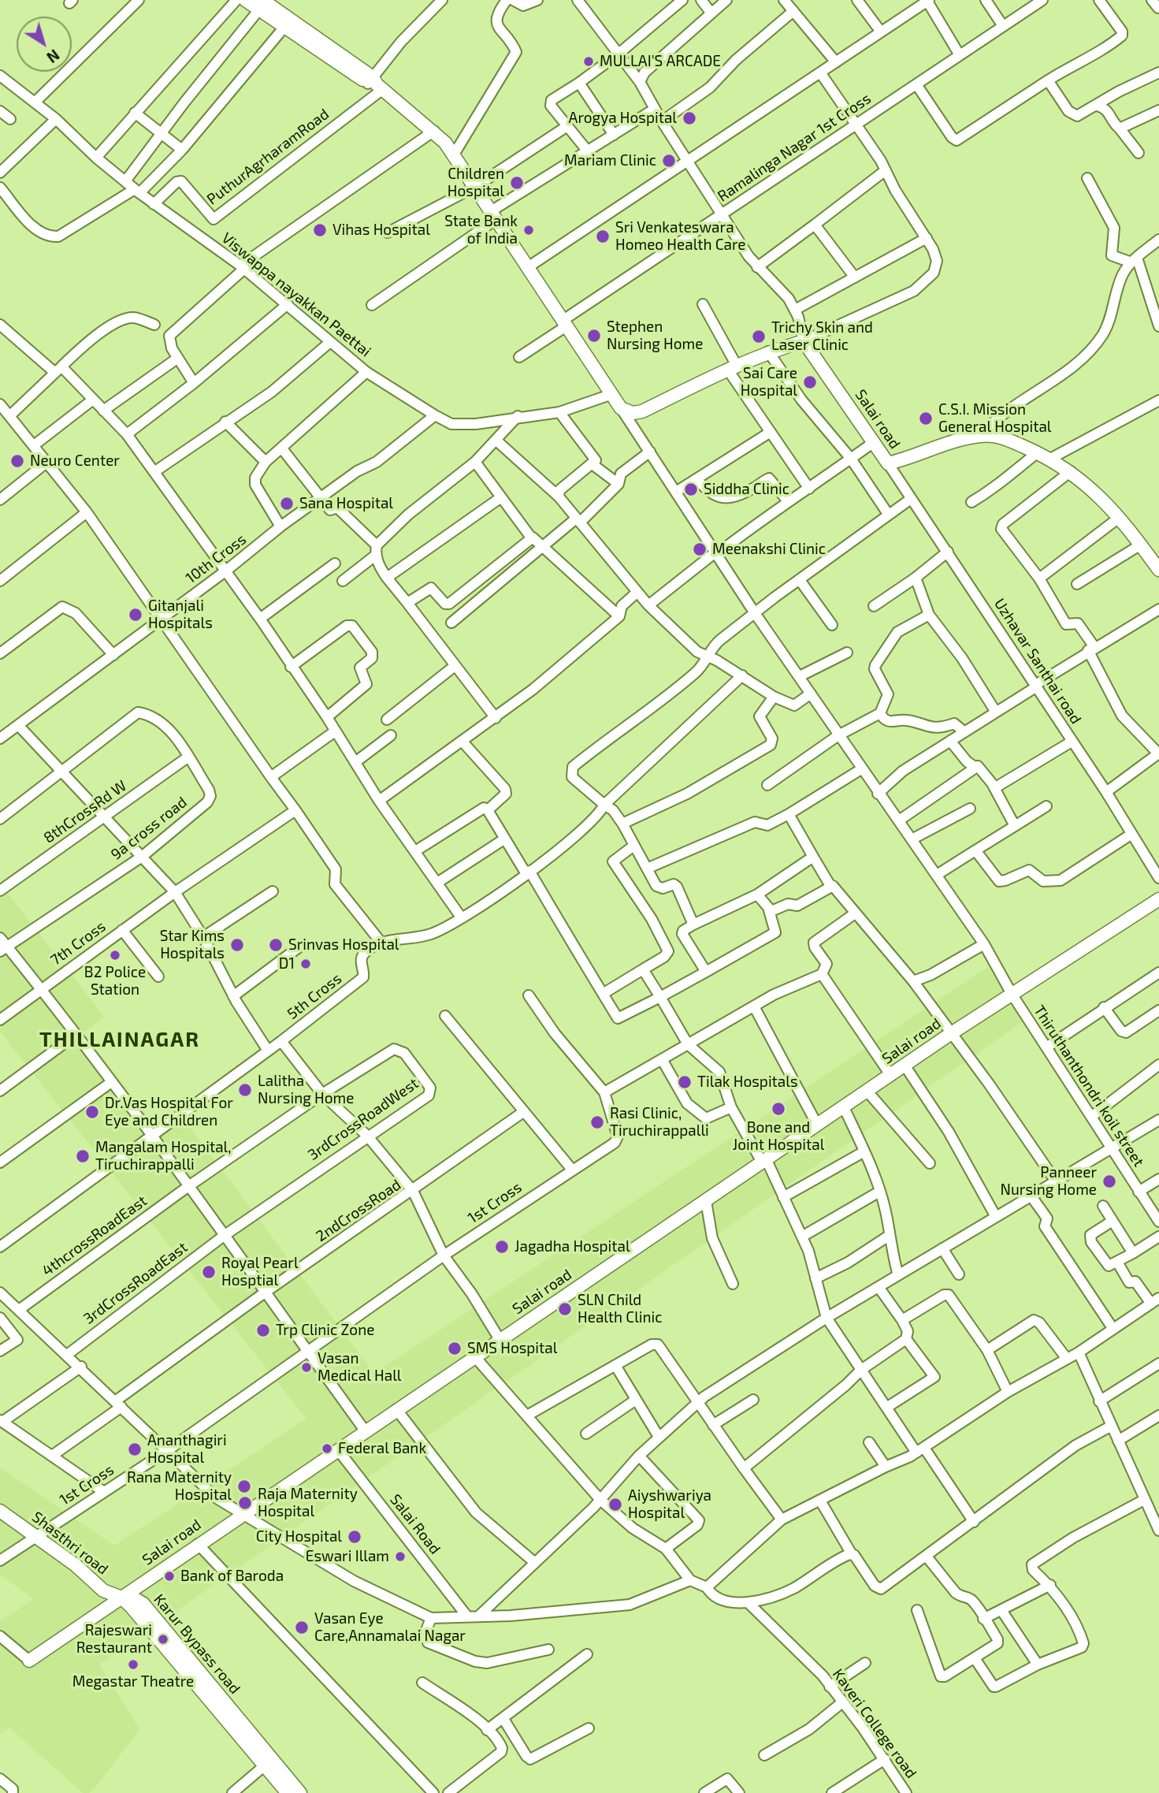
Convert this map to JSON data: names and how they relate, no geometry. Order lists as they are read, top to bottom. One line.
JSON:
{"streets":{"main road":["Salai road","Shasthri road","Karur Bypass road"],"street":["Ramalinga Nagar 1st Cross","PuthurAgrharamRoad","Viswappa nayakkan Paettai","10th Cross","Uzhavar Santhai road","8thCrossRd W","9a cross road","7th Cross","5th Cross","Thiruthanthondri koil street","3rdCrossRoadWest","1st Cross","2ndCrossRoad","4thcrossRoadEast","3rdCrossRoadEast","Salai Road","Kaveri College road"]},"crossings":[["PuthurAgrharamRoad","Viswappa nayakkan Paettai"],["Viswappa nayakkan Paettai","10th Cross"],["Salai road","Uzhavar Santhai road"],["Salai road","Thiruthanthondri koil street"],["Salai road","Salai Road"],["Salai road","Shasthri road"],["Salai road","Karur Bypass road"],["8thCrossRd W","9a cross road"],["3rdCrossRoadWest","4thcrossRoadEast"],["3rdCrossRoadWest","3rdCrossRoadEast"],["1st Cross","Shasthri road"],["Shasthri road","Karur Bypass road"]],"districts":["THILLAINAGAR"],"places":["MULLAI'S ARCADE","Arogya Hospital","Mariam Clinic","Children Hospital","Vihas Hospital","State Bank of India","Sri Venkateswara Homeo Health Care","Stephen Nursing Home","Trichy Skin and Laser Clinic","Sai Care Hospital","C.S.I. Mission General Hospital","Neuro Center","Siddha Clinic","Sana Hospital","Meenakshi Clinic","Gitanjali Hospitals","Star Kims Hospitals","Srinvas Hospital","B2 Police Station","D1","Tilak Hospitals","Lalitha Nursing Home","Bone and Joint Hospital","Dr.Vas Hospital For Eye and Children","Rasi Clinic, Tiruchirappalli","Mangalam Hospital, Tiruchirappalli","Panneer Nursing Home","Jagadha Hospital","Royal Pearl Hosptial","SLN Child Health Clinic","Trp Clinic Zone","SMS Hospital","Vasan Medical Hall","Federal Bank","Ananthagiri Hospital","Rana Maternity Hospital","Raja Maternity Hospital","Aiyshwariya Hospital","City Hospital","Eswari Illam","Bank of Baroda","Vasan Eye Care,Annamalai Nagar","Rajeswari Restaurant","Megastar Theatre"],"north":"bottom right"}
